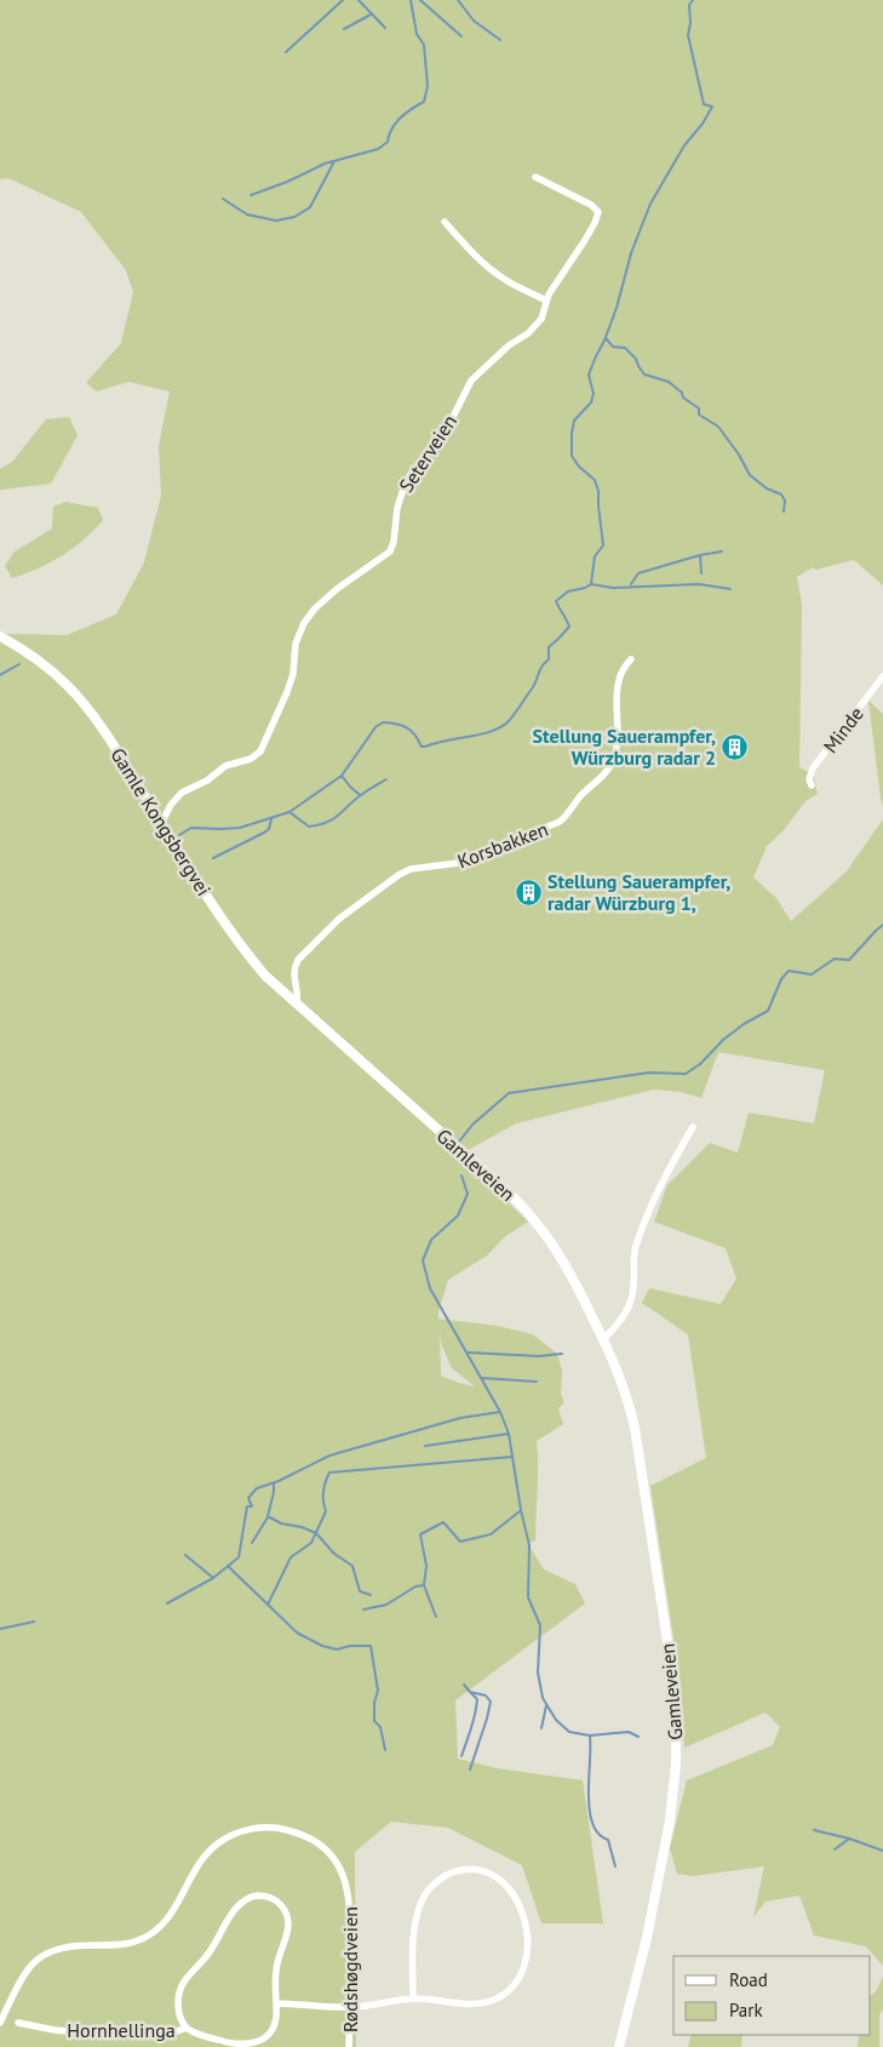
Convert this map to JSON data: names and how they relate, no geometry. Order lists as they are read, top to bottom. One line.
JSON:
{"streets":{"main road":["Gamle Kongsbergvei","Gamleveien"],"street":["Seterveien","Minde","Korsbakken","Rødshøgdveien","Hornhellinga"]},"crossings":[["Seterveien","Gamle Kongsbergvei"],["Gamle Kongsbergvei","Korsbakken"],["Gamle Kongsbergvei","Gamleveien"]],"places":{"building":["Stellung Sauerampfer, Würzburg radar 2","Stellung Sauerampfer, radar Würzburg 1,"]},"legend":["Road","Park"]}
